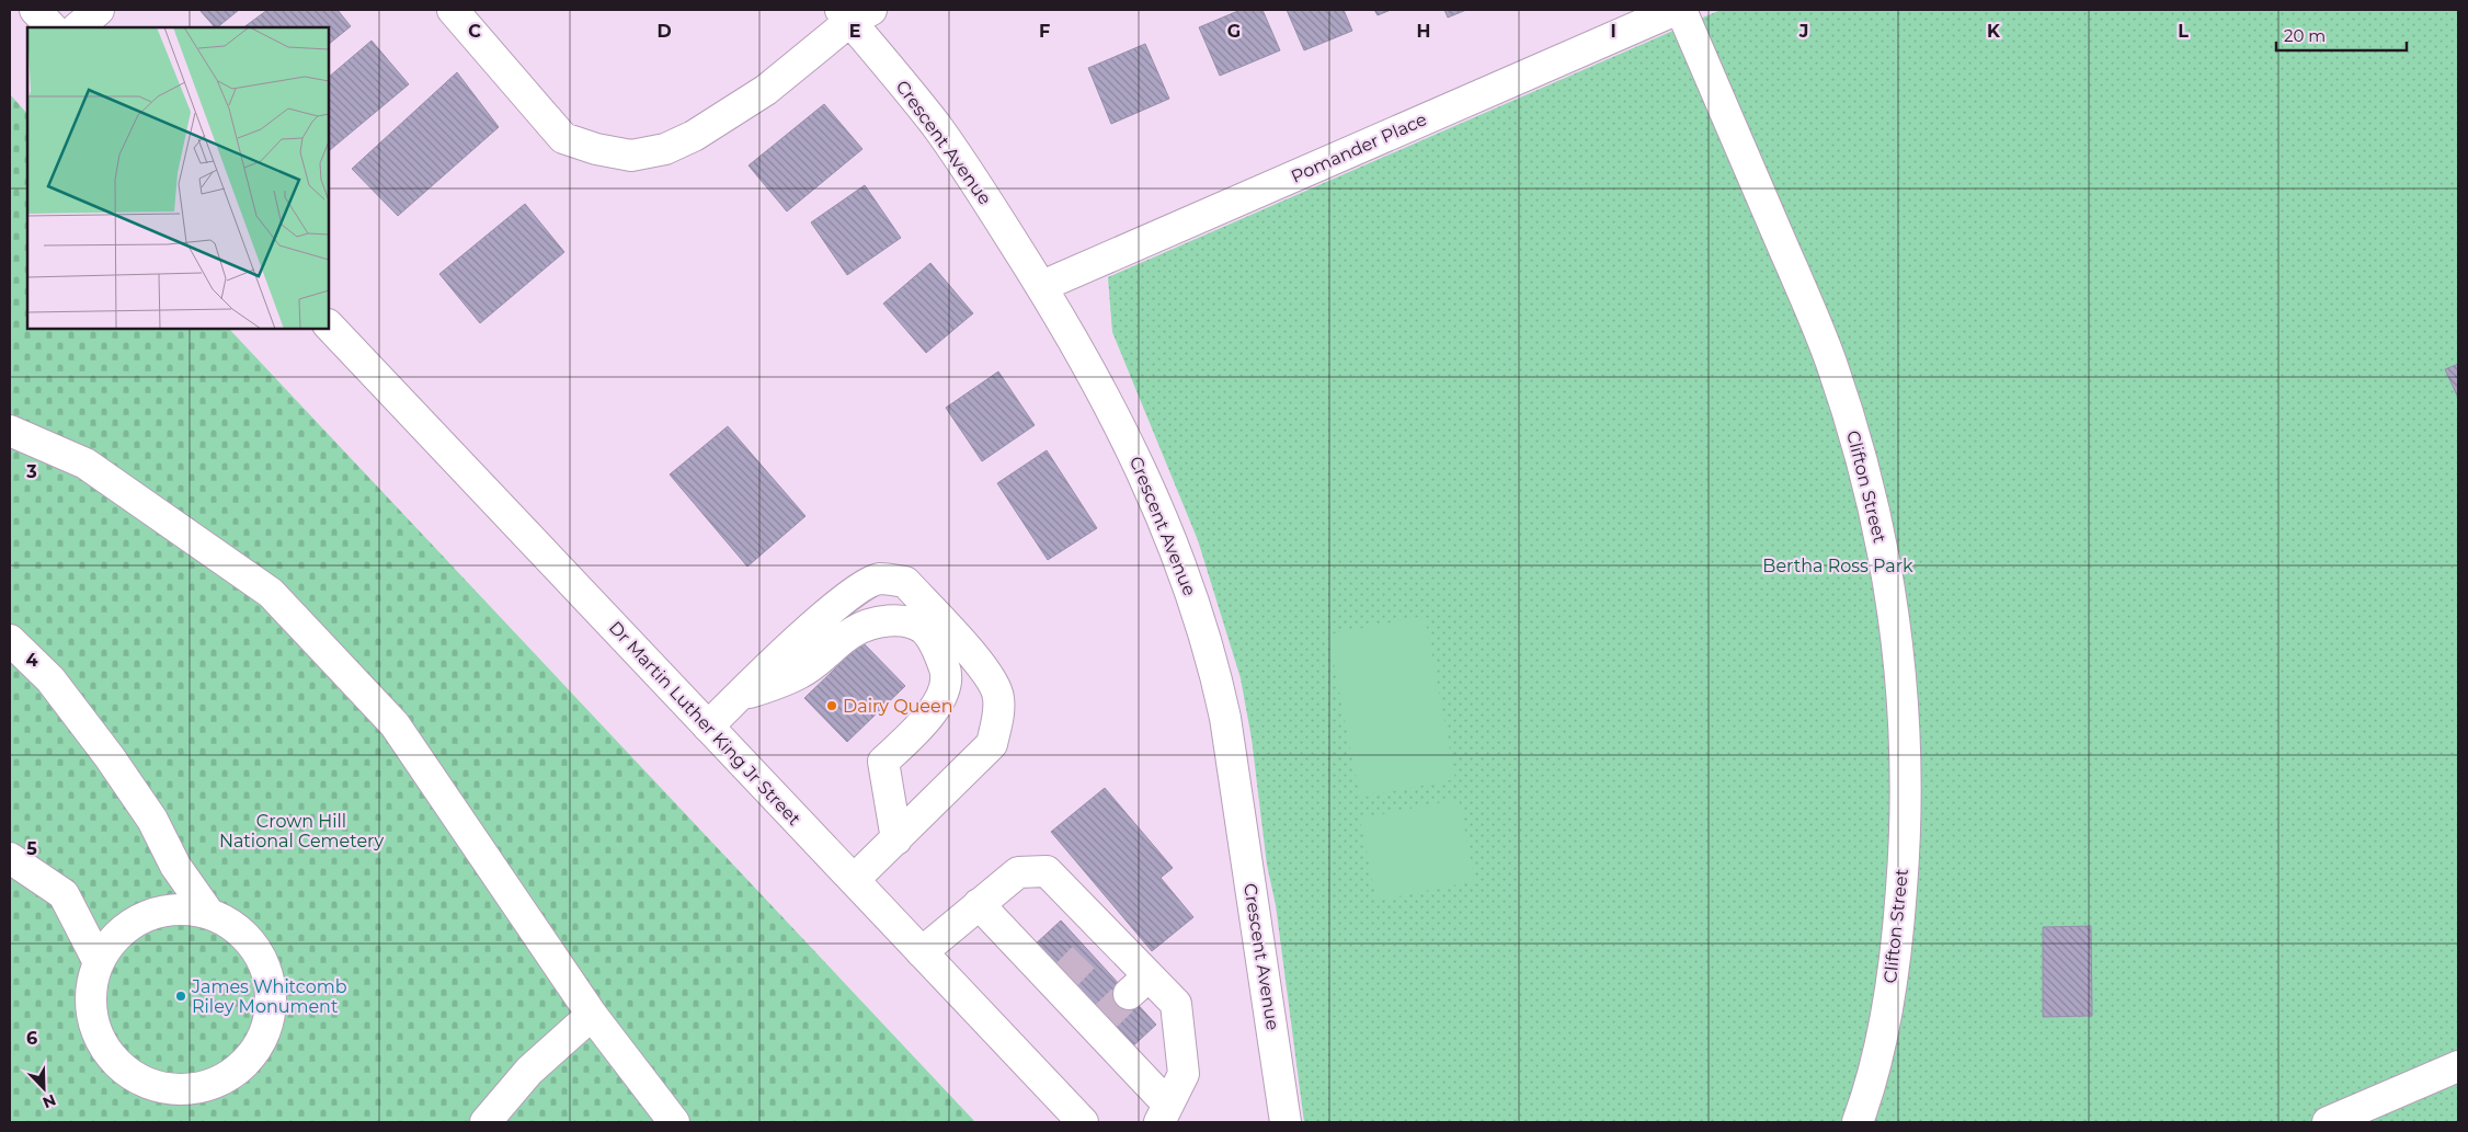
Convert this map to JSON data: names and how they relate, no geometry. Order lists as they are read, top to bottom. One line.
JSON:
{"streets":{"street":["Crescent Avenue","Pomander Place","Clifton Street","Dr Martin Luther King Jr Street"]},"crossings":[["Crescent Avenue","Pomander Place"]],"parks":["Bertha Ross Park","Crown Hill National Cemetery"],"places":["Dairy Queen","James Whitcomb Riley Monument"],"scale_bar":"20 m","north":"bottom right","grid":{"columns":["C","D","E","F","G","H","I","J","K","L"],"rows":["3","4","5","6"]}}
